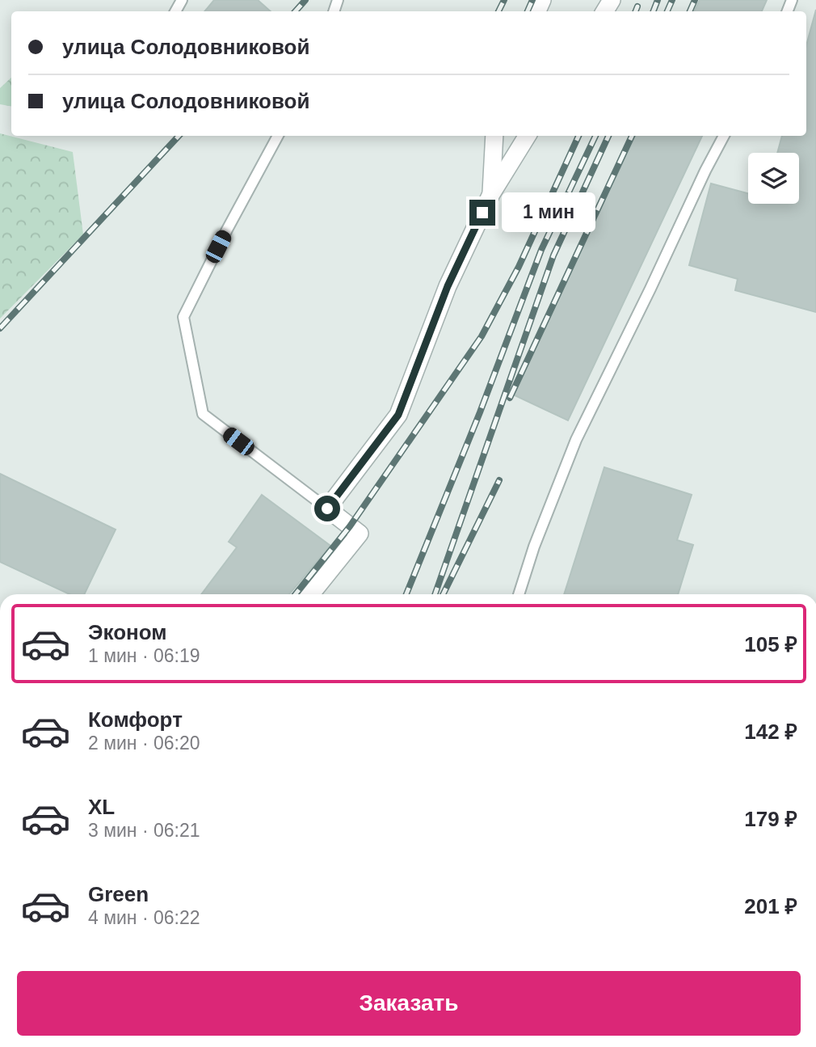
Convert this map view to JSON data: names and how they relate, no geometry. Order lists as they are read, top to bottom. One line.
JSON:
{"page":{"banner":["улица Солодовниковой","улица Солодовниковой"],"bubble":"1 мин","list":[{"name":"Эконом","note":"1 мин · 06:19","value":"105 ₽"},{"name":"Комфорт","note":"2 мин · 06:20","value":"142 ₽"},{"name":"XL","note":"3 мин · 06:21","value":"179 ₽"},{"name":"Green","note":"4 мин · 06:22","value":"201 ₽"}],"buttons":"Заказать"}}
